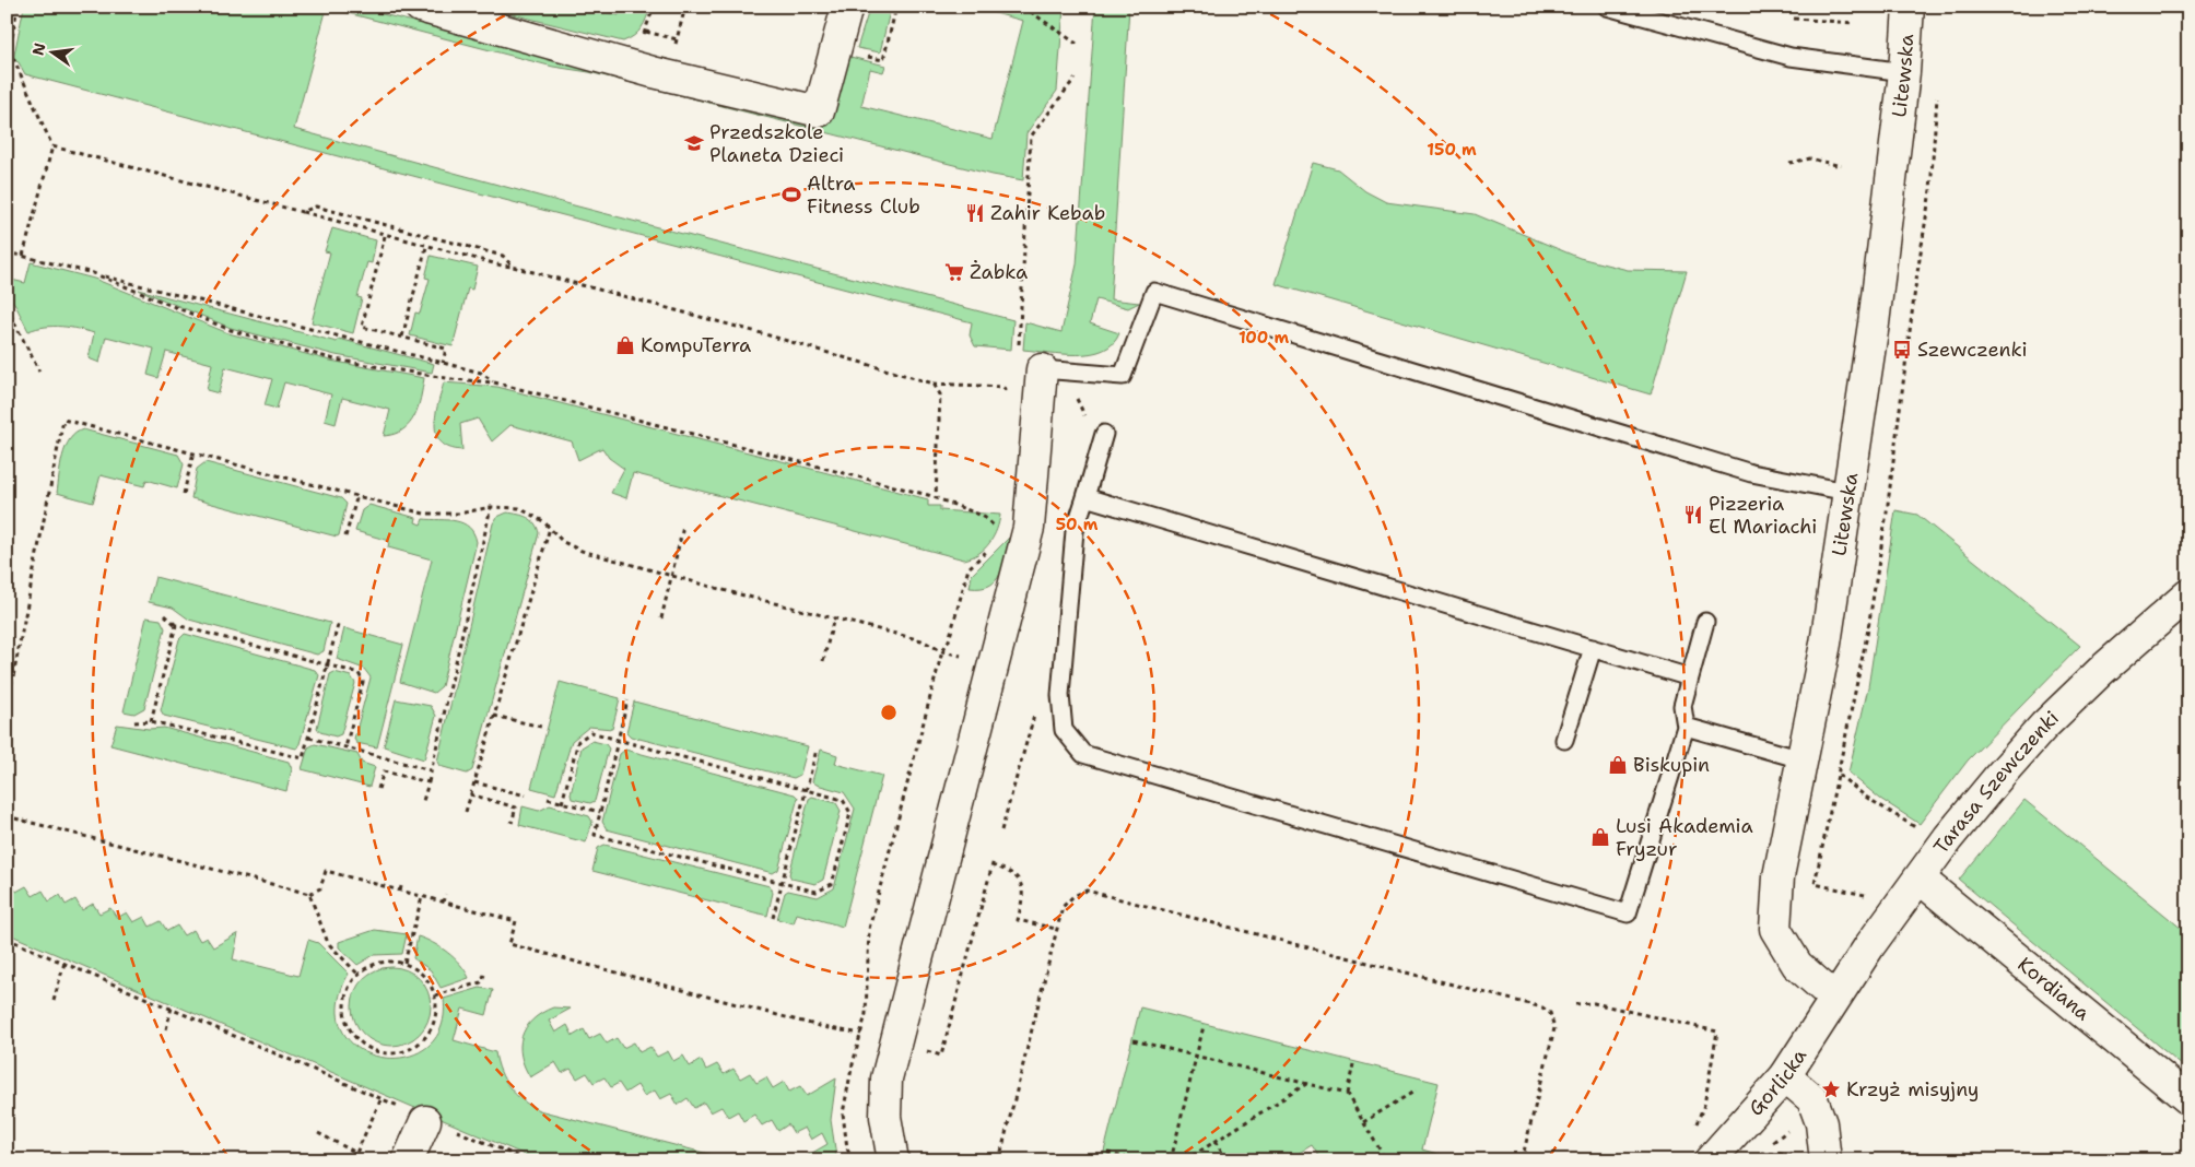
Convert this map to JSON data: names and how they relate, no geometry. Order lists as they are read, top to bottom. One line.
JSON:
{"streets":{"street":["Litewska","Tarasa Szewczenki","Kordiana","Gorlicka"]},"crossings":[["Litewska","Tarasa Szewczenki"],["Litewska","Gorlicka"],["Tarasa Szewczenki","Kordiana"],["Tarasa Szewczenki","Gorlicka"]],"places":{"school or university":["Przedszkole Planeta Dzieci"],"sports":["Altra Fitness Club"],"restaurant":["Zahir Kebab","Pizzeria El Mariachi"],"supermarket":["Żabka"],"shop":["KompuTerra","Biskupin","Lusi Akademia Fryzur"],"bus stop":["Szewczenki"],"place":["Krzyż misyjny"]},"north":"left","rings":["150 m","100 m","50 m"]}
